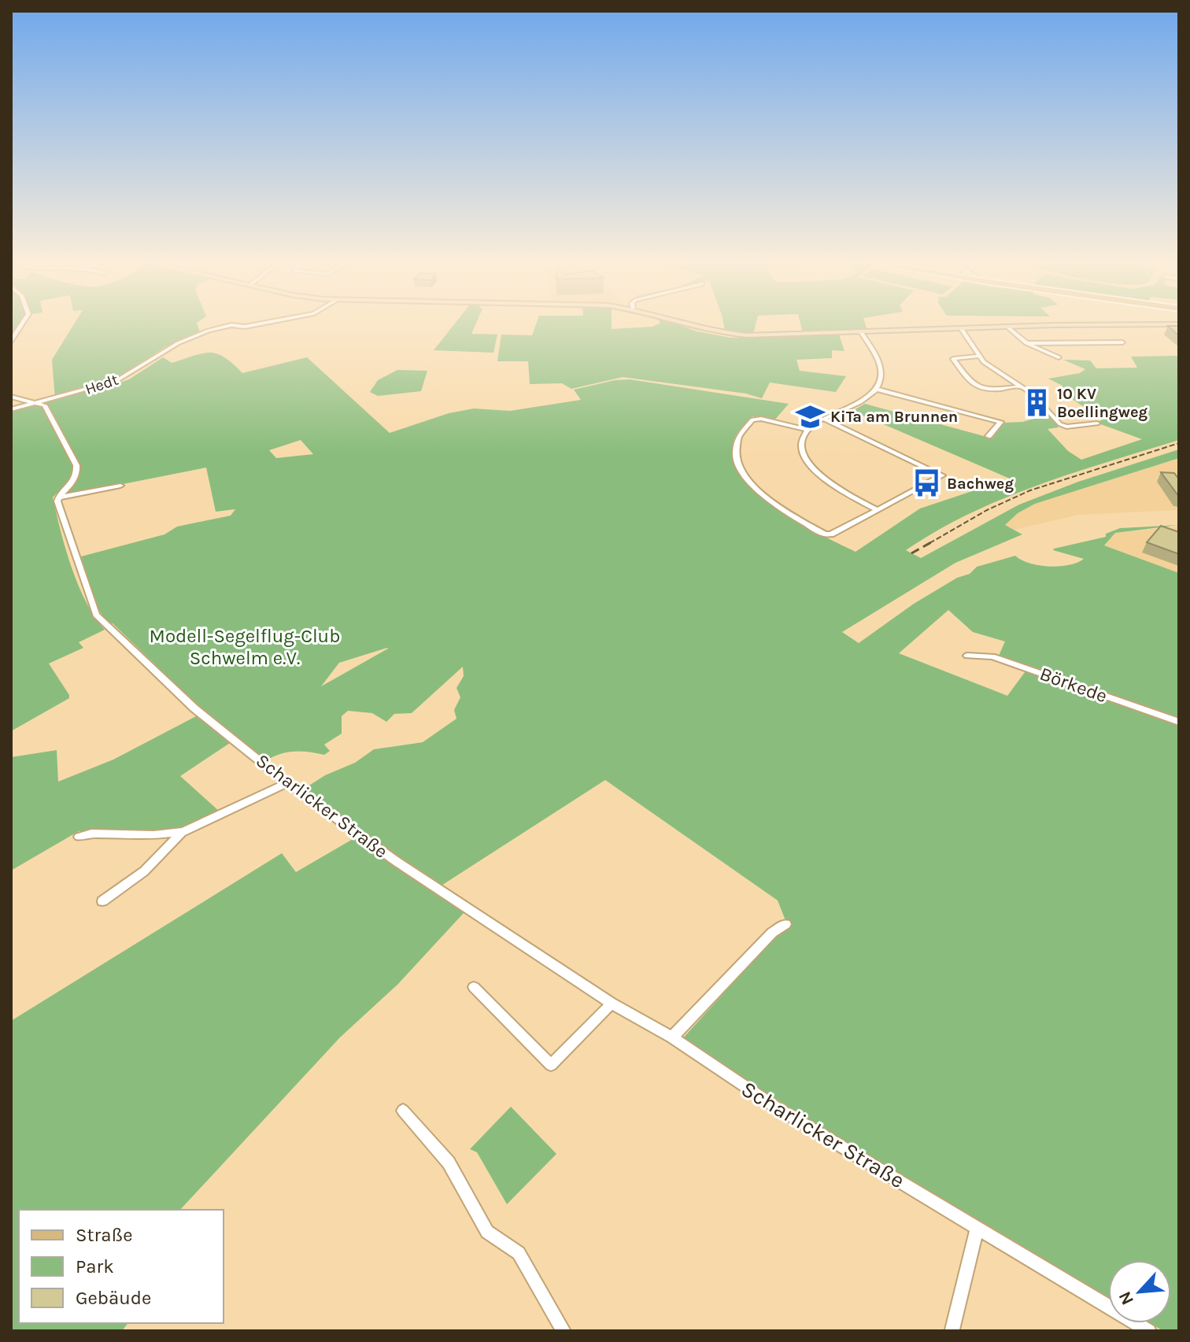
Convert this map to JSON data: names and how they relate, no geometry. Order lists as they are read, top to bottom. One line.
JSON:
{"streets":{"street":["Hedt","Börkede","Scharlicker Straße"]},"parks":["Modell-Segelflug-Club Schwelm e.V."],"places":{"building":["10 KV Boellingweg"],"school or university":["KiTa am Brunnen"],"bus stop":["Bachweg"]},"legend":["Straße","Park","Gebäude"],"north":"bottom left"}
